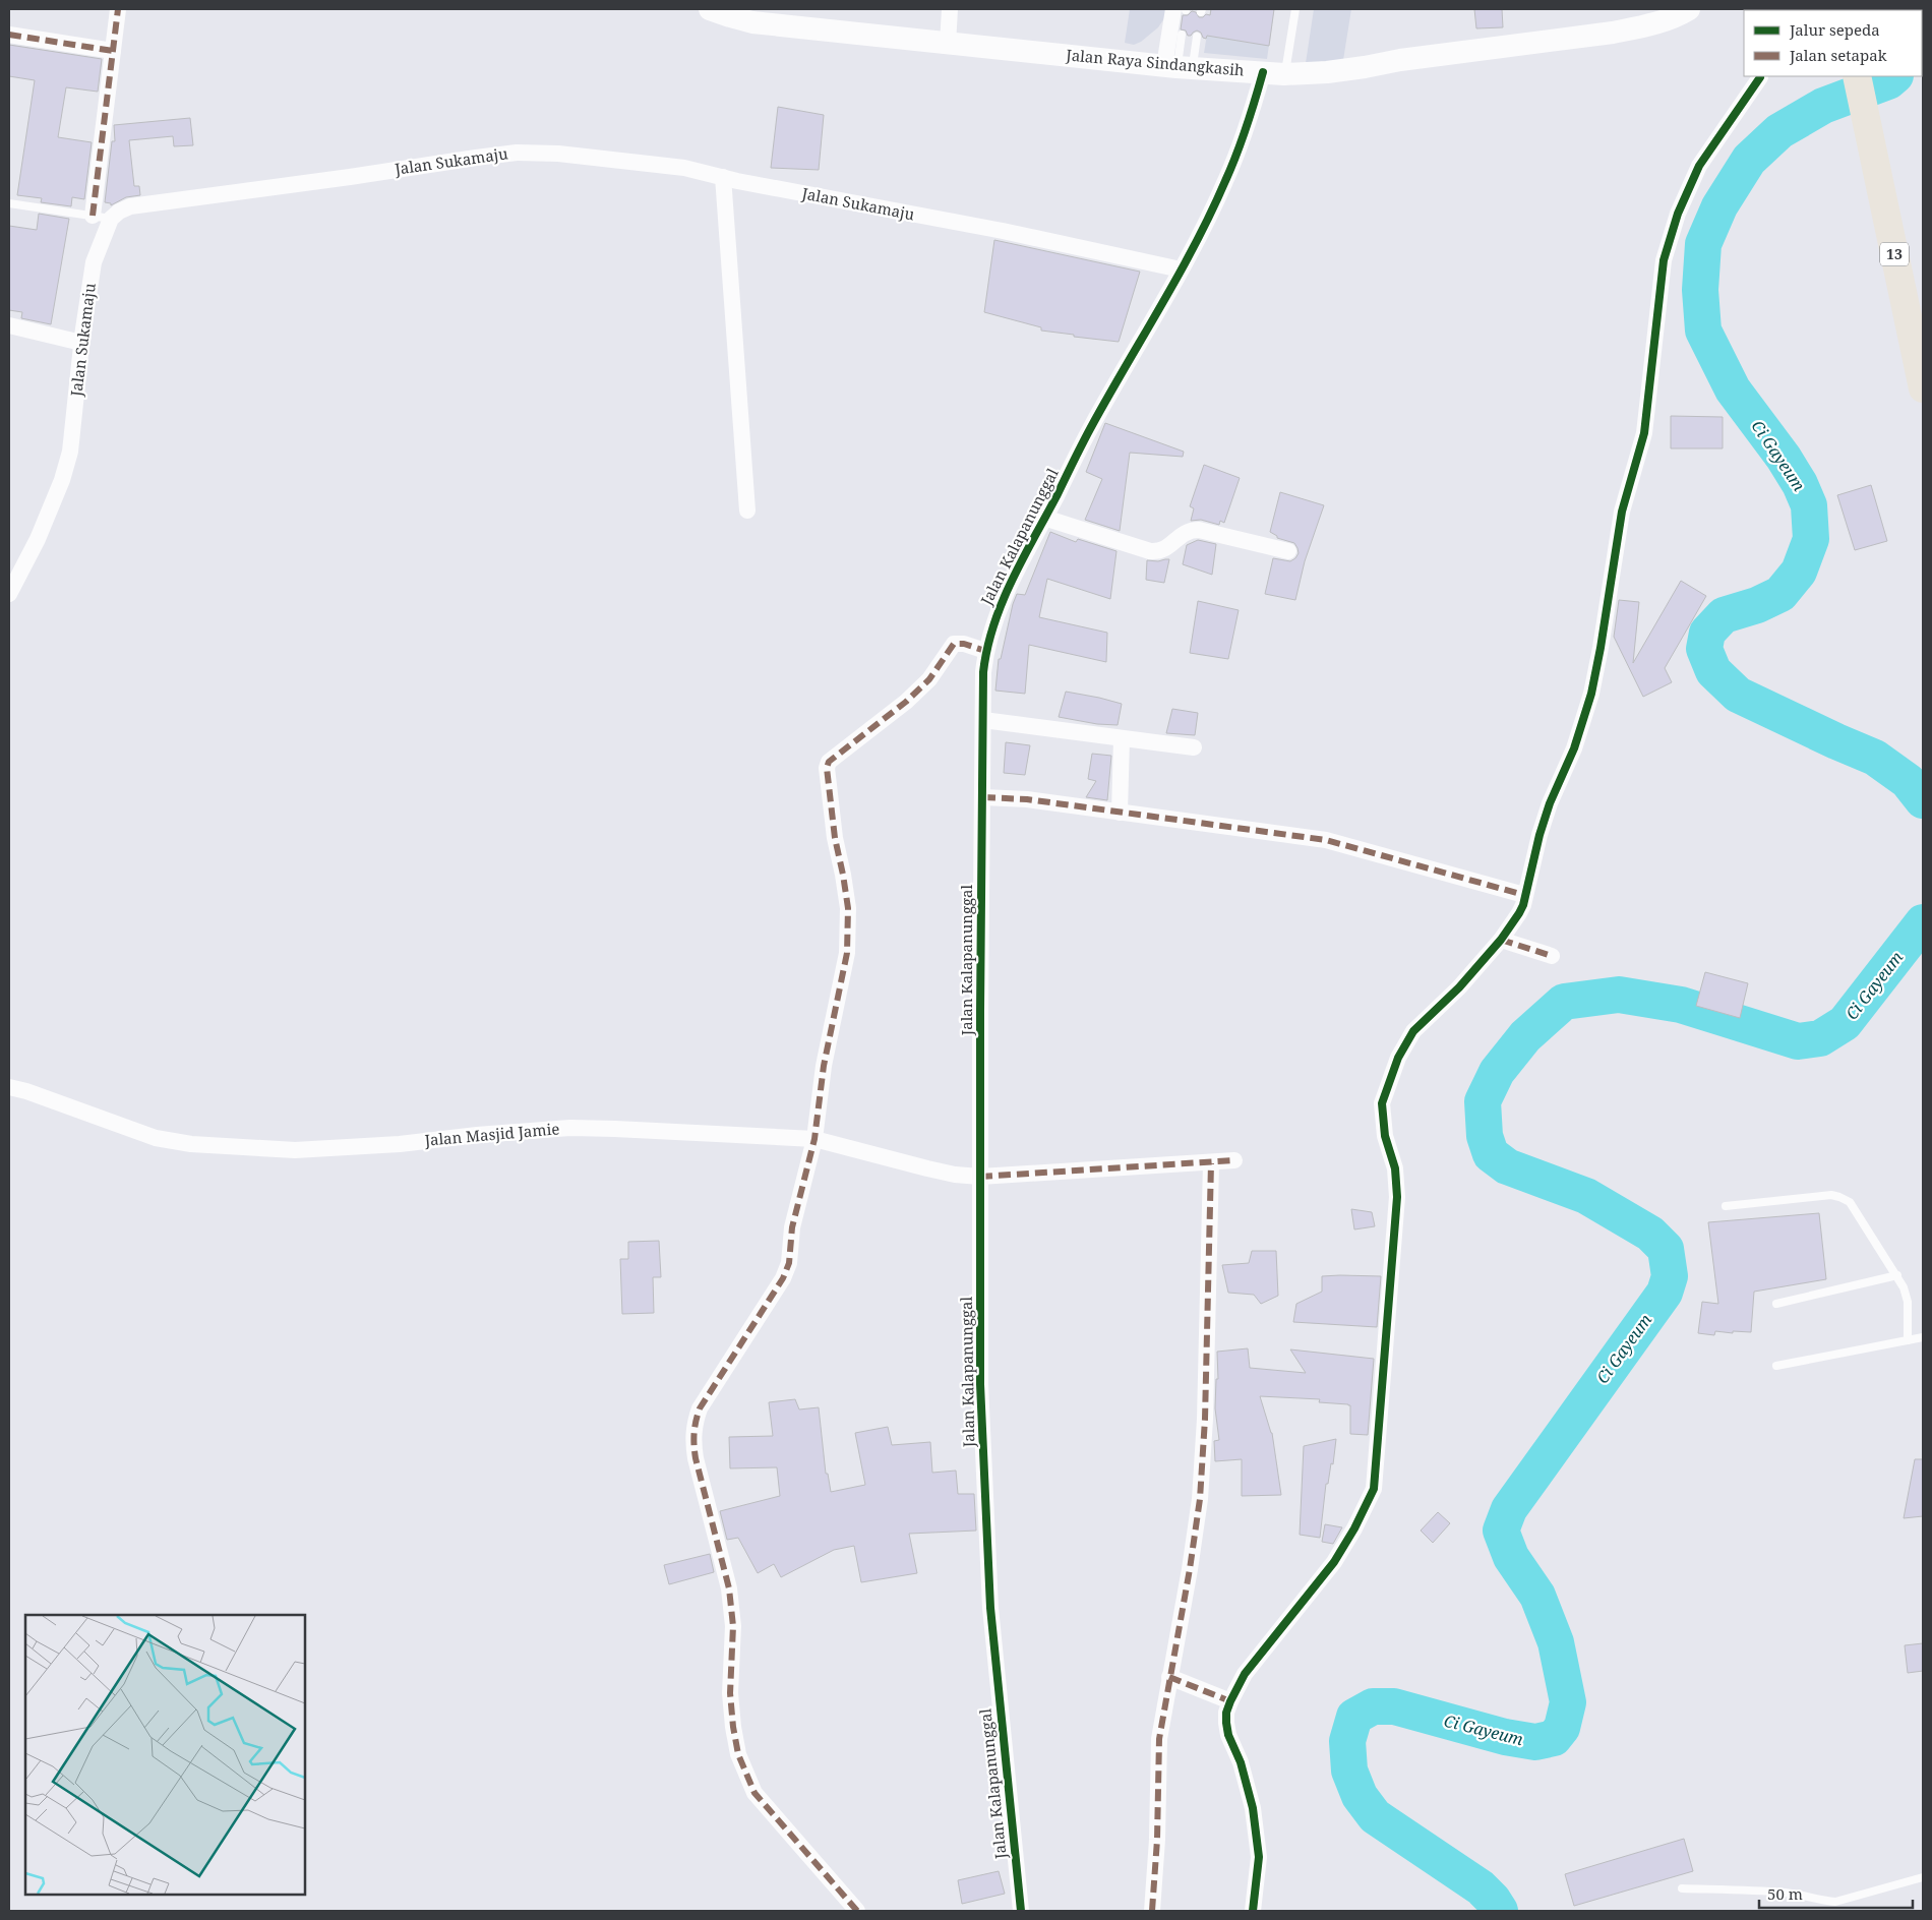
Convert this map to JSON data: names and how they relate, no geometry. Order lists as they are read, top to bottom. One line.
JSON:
{"streets":{"highway":["13"],"main road":["Jalan Raya Sindangkasih"],"street":["Jalan Sukamaju","Jalan Kalapanunggal","Jalan Masjid Jamie"]},"crossings":[["Jalan Raya Sindangkasih","Jalan Kalapanunggal"],["Jalan Sukamaju","Jalan Kalapanunggal"],["Jalan Kalapanunggal","Jalan Masjid Jamie"]],"water":["Ci Gayeum"],"legend":["Jalur sepeda","Jalan setapak"],"scale_bar":"50 m"}
